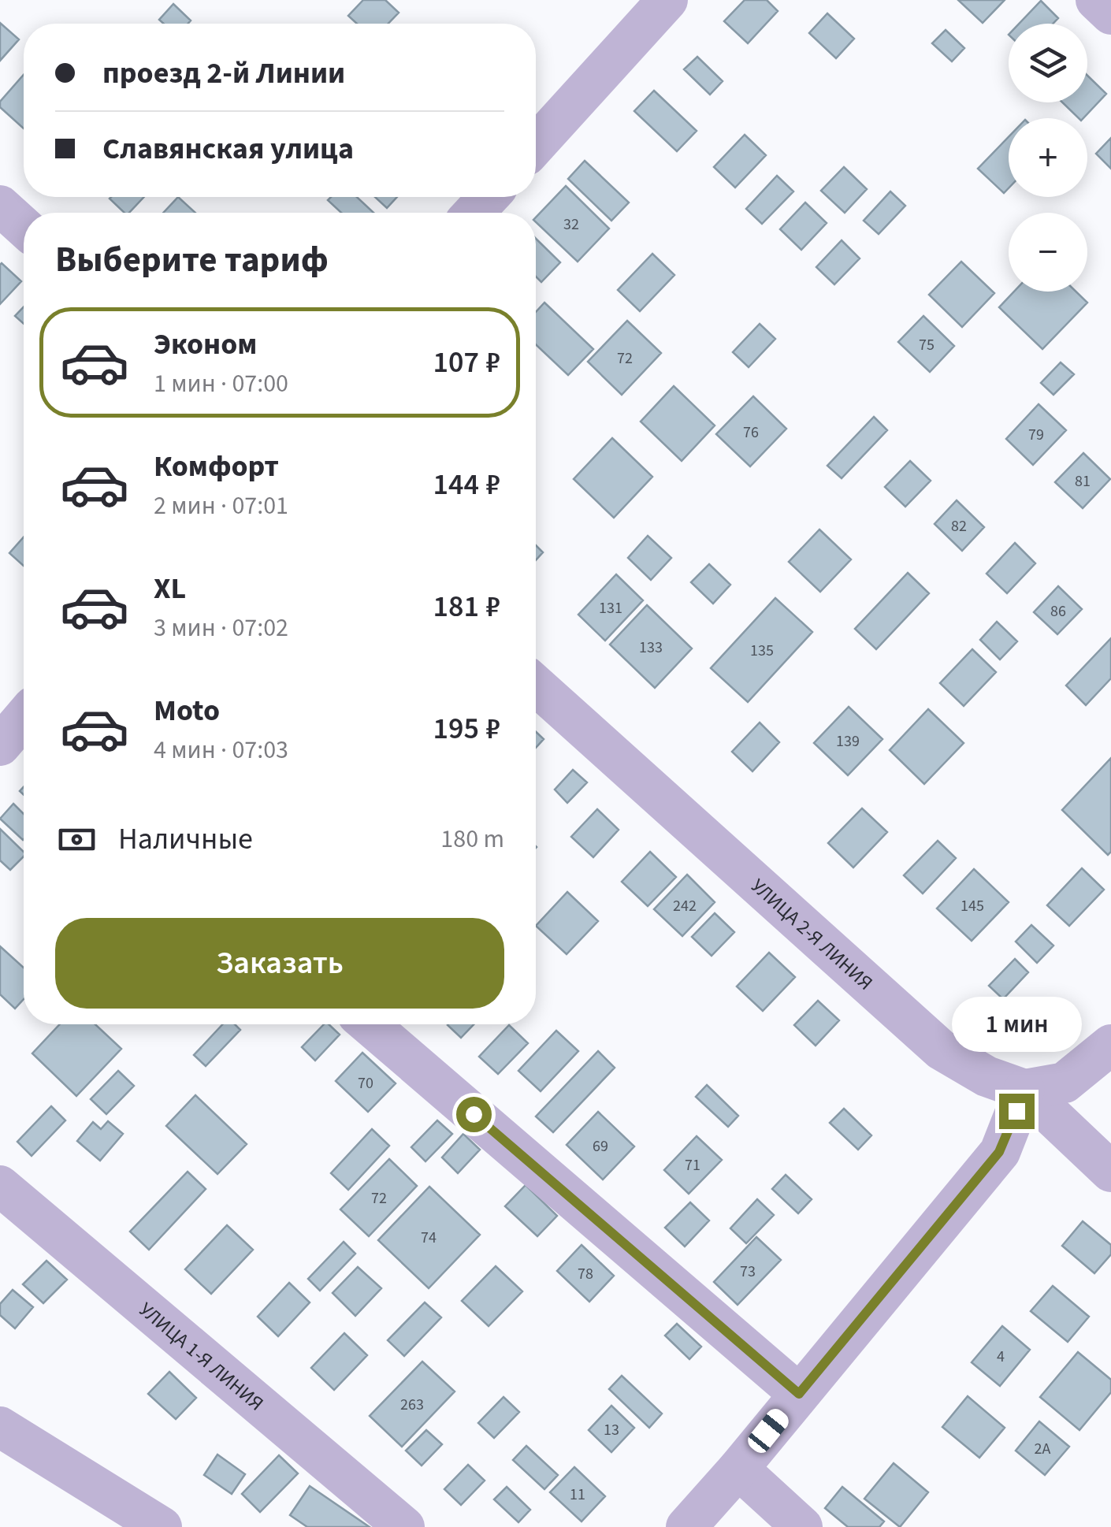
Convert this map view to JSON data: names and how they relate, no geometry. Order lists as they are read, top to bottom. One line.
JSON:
{"streets":{"street":["УЛИЦА 2-Я ЛИНИЯ","УЛИЦА 1-Я ЛИНИЯ"]},"house_numbers":["32","75","72","76","79","81","82","131","86","133","135","139","242","145","70","69","71","72","74","73","78","4","263","13","2А","11"],"page":{"map_buttons":["+","−"],"banner":["проезд 2-й Линии","Славянская улица"],"heading":"Выберите тариф","list":[{"name":"Эконом","note":"1 мин · 07:00","value":"107 ₽"},{"name":"Комфорт","note":"2 мин · 07:01","value":"144 ₽"},{"name":"XL","note":"3 мин · 07:02","value":"181 ₽"},{"name":"Moto","note":"4 мин · 07:03","value":"195 ₽"}],"pay":["Наличные","180 m"],"buttons":"Заказать","bubble":"1 мин"}}
